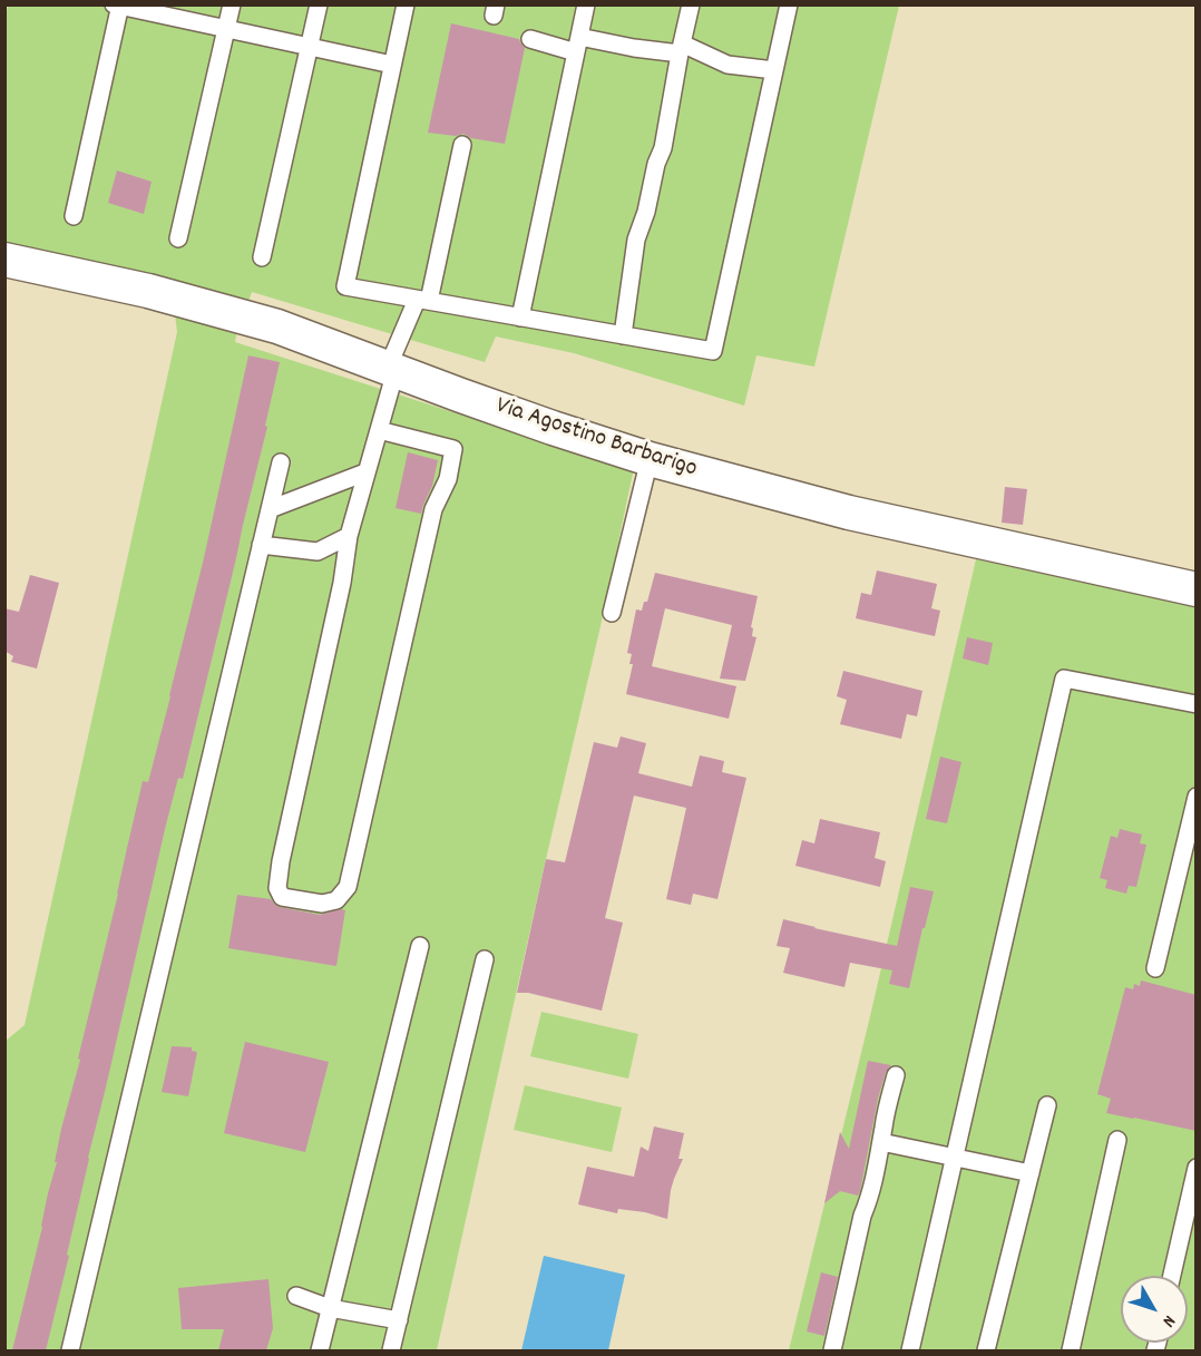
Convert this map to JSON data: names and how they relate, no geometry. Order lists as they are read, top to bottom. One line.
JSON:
{"streets":{"street":["Via Agostino Barbarigo"]},"north":"bottom right"}
